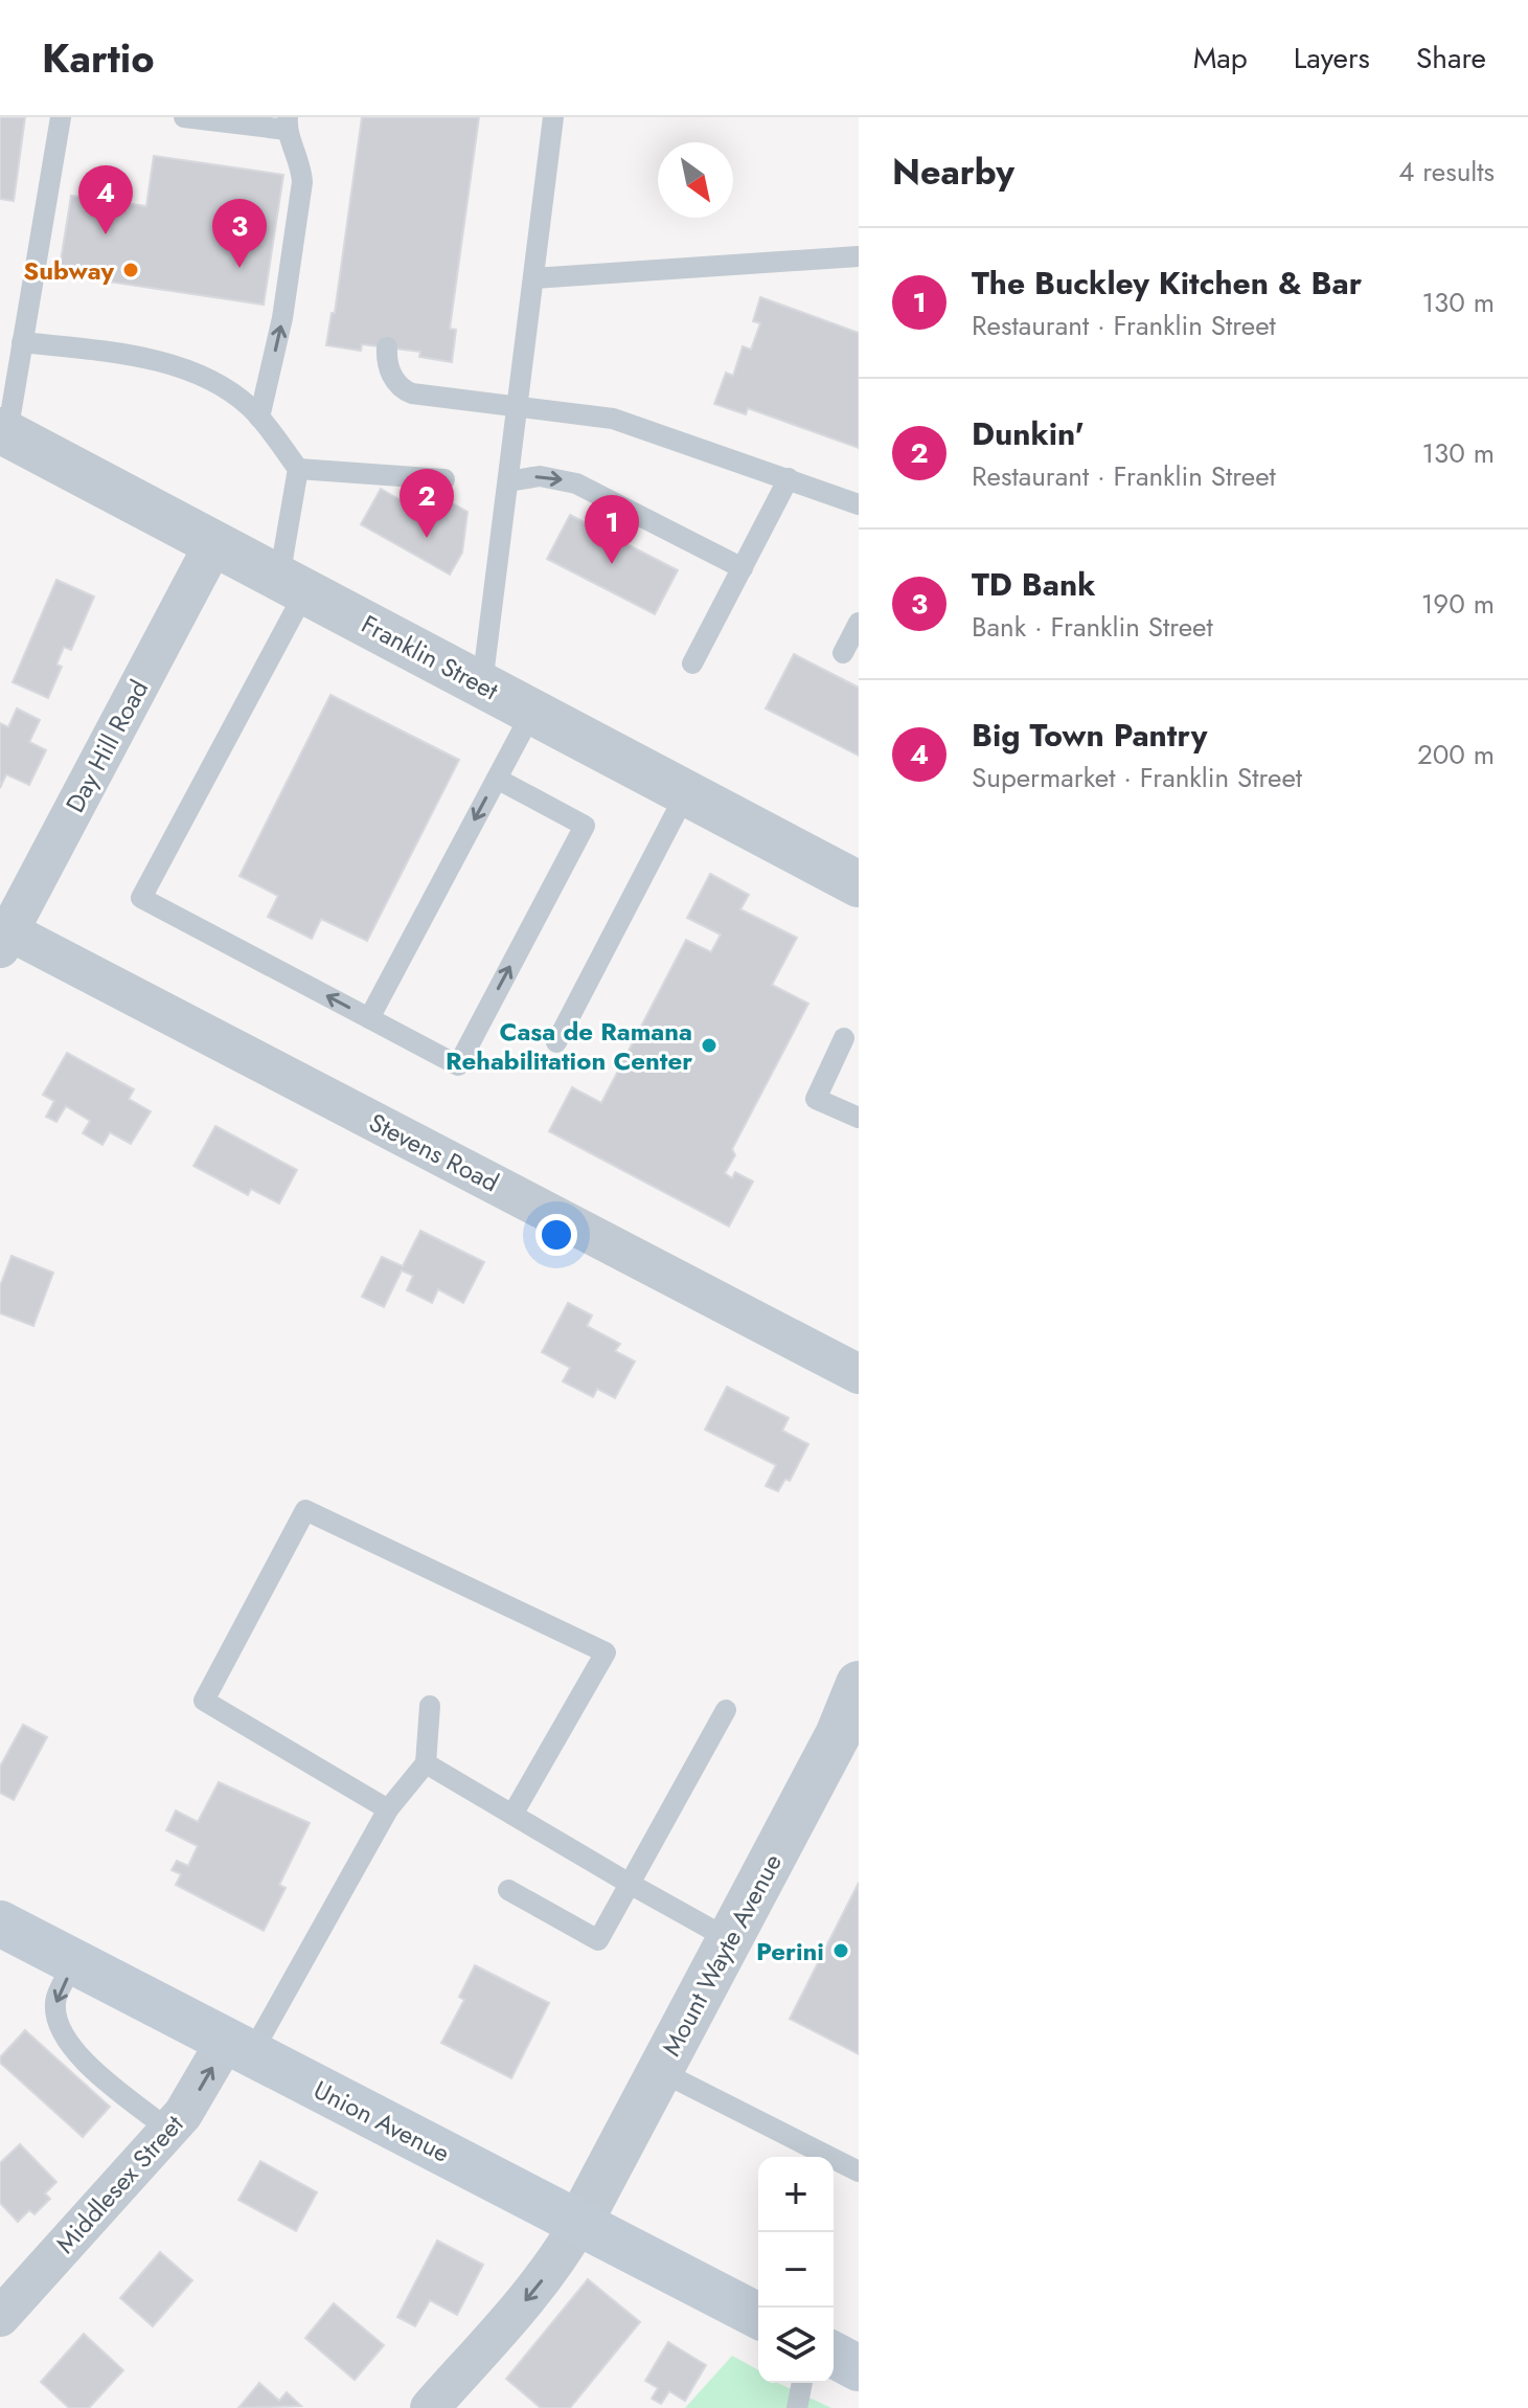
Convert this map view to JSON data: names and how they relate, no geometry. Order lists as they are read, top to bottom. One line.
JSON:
{"streets":{"main road":["Union Avenue"],"street":["Franklin Street","Day Hill Road","Stevens Road","Mount Wayte Avenue","Middlesex Street"]},"crossings":[["Franklin Street","Day Hill Road"],["Day Hill Road","Stevens Road"],["Mount Wayte Avenue","Union Avenue"],["Union Avenue","Middlesex Street"]],"places":["Subway","Casa de Ramana Rehabilitation Center","Perini"],"north":"bottom right","page":{"header":"Kartio","nav":["Map","Layers","Share"],"heading":["Nearby","4 results"],"pins":["4","3","2","1"],"list":[{"mark":"1","name":"The Buckley Kitchen & Bar","note":"Restaurant · Franklin Street","value":"130 m"},{"mark":"2","name":"Dunkin'","note":"Restaurant · Franklin Street","value":"130 m"},{"mark":"3","name":"TD Bank","note":"Bank · Franklin Street","value":"190 m"},{"mark":"4","name":"Big Town Pantry","note":"Supermarket · Franklin Street","value":"200 m"}],"map_buttons":["+","−"]}}
